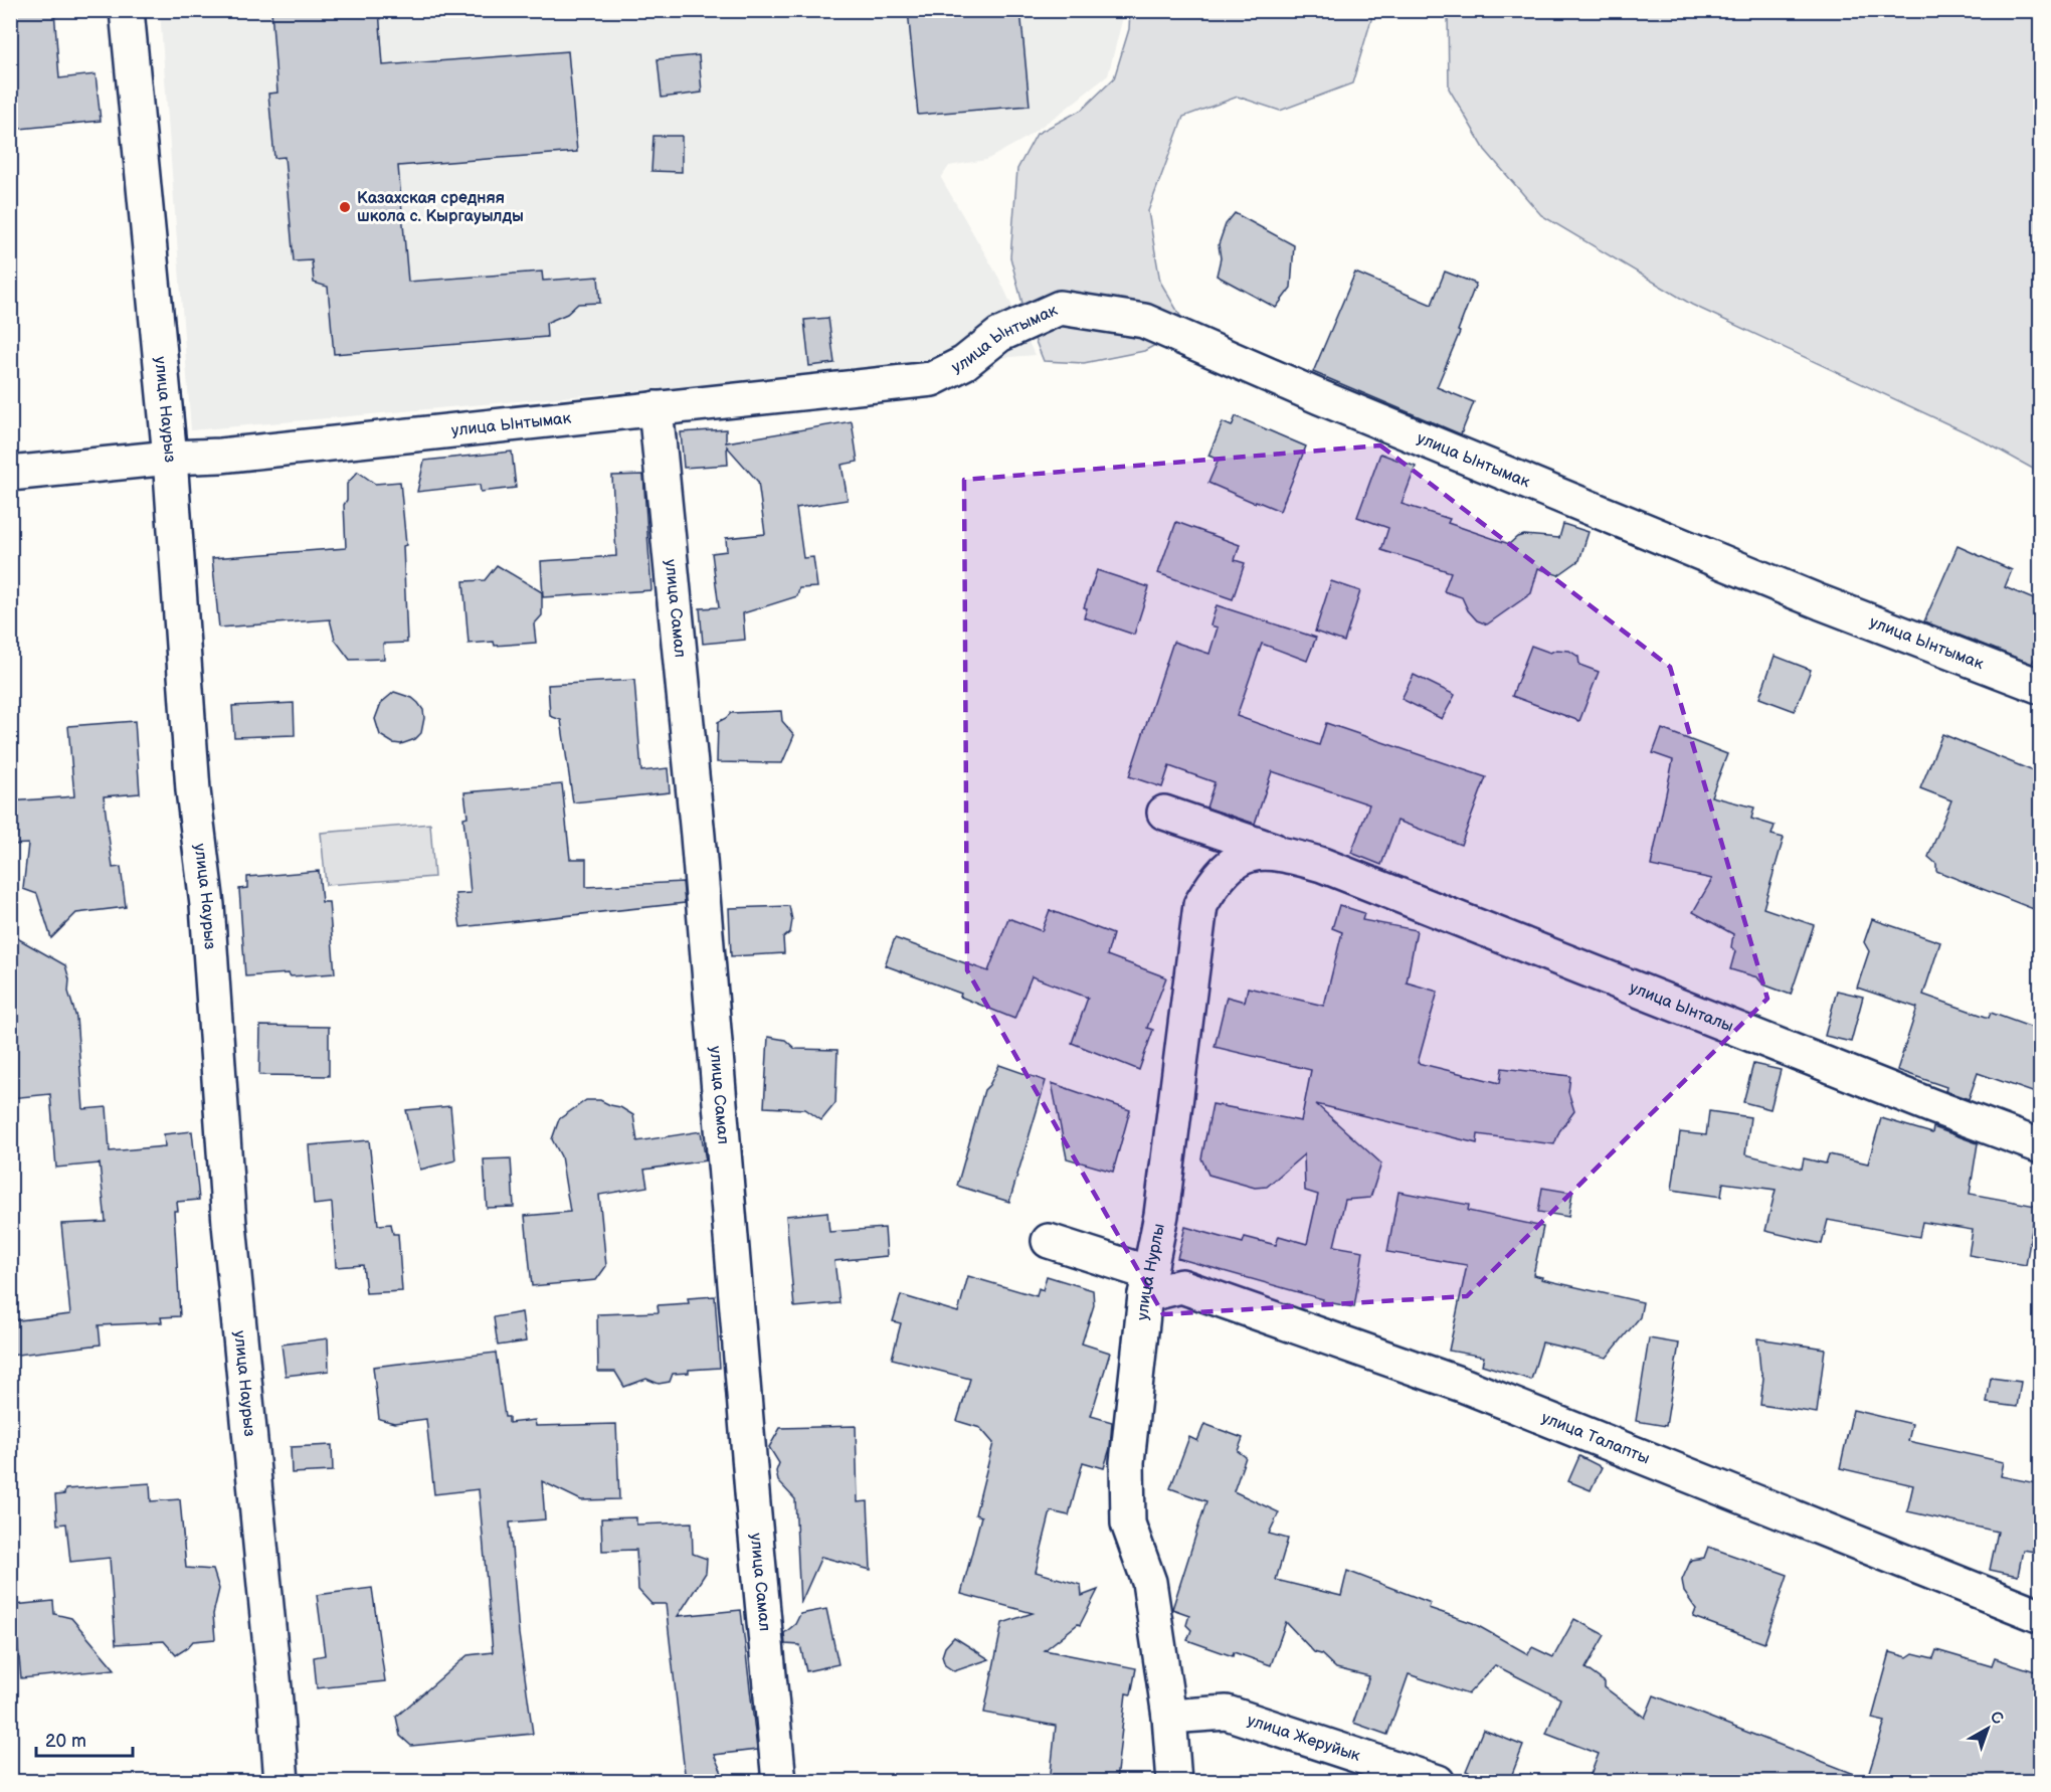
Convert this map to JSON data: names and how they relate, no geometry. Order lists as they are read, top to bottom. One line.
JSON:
{"streets":{"street":["улица Ынтымак","улица Наурыз","улица Самал","улица Ынталы","улица Нурлы","улица Талапты","улица Жеруйык"]},"crossings":[["улица Ынтымак","улица Наурыз"],["улица Ынтымак","улица Самал"],["улица Ынталы","улица Нурлы"],["улица Нурлы","улица Талапты"],["улица Нурлы","улица Жеруйык"]],"places":["Казахская средняя школа с. Кыргауылды"],"scale_bar":"20 m","north":"top right"}
